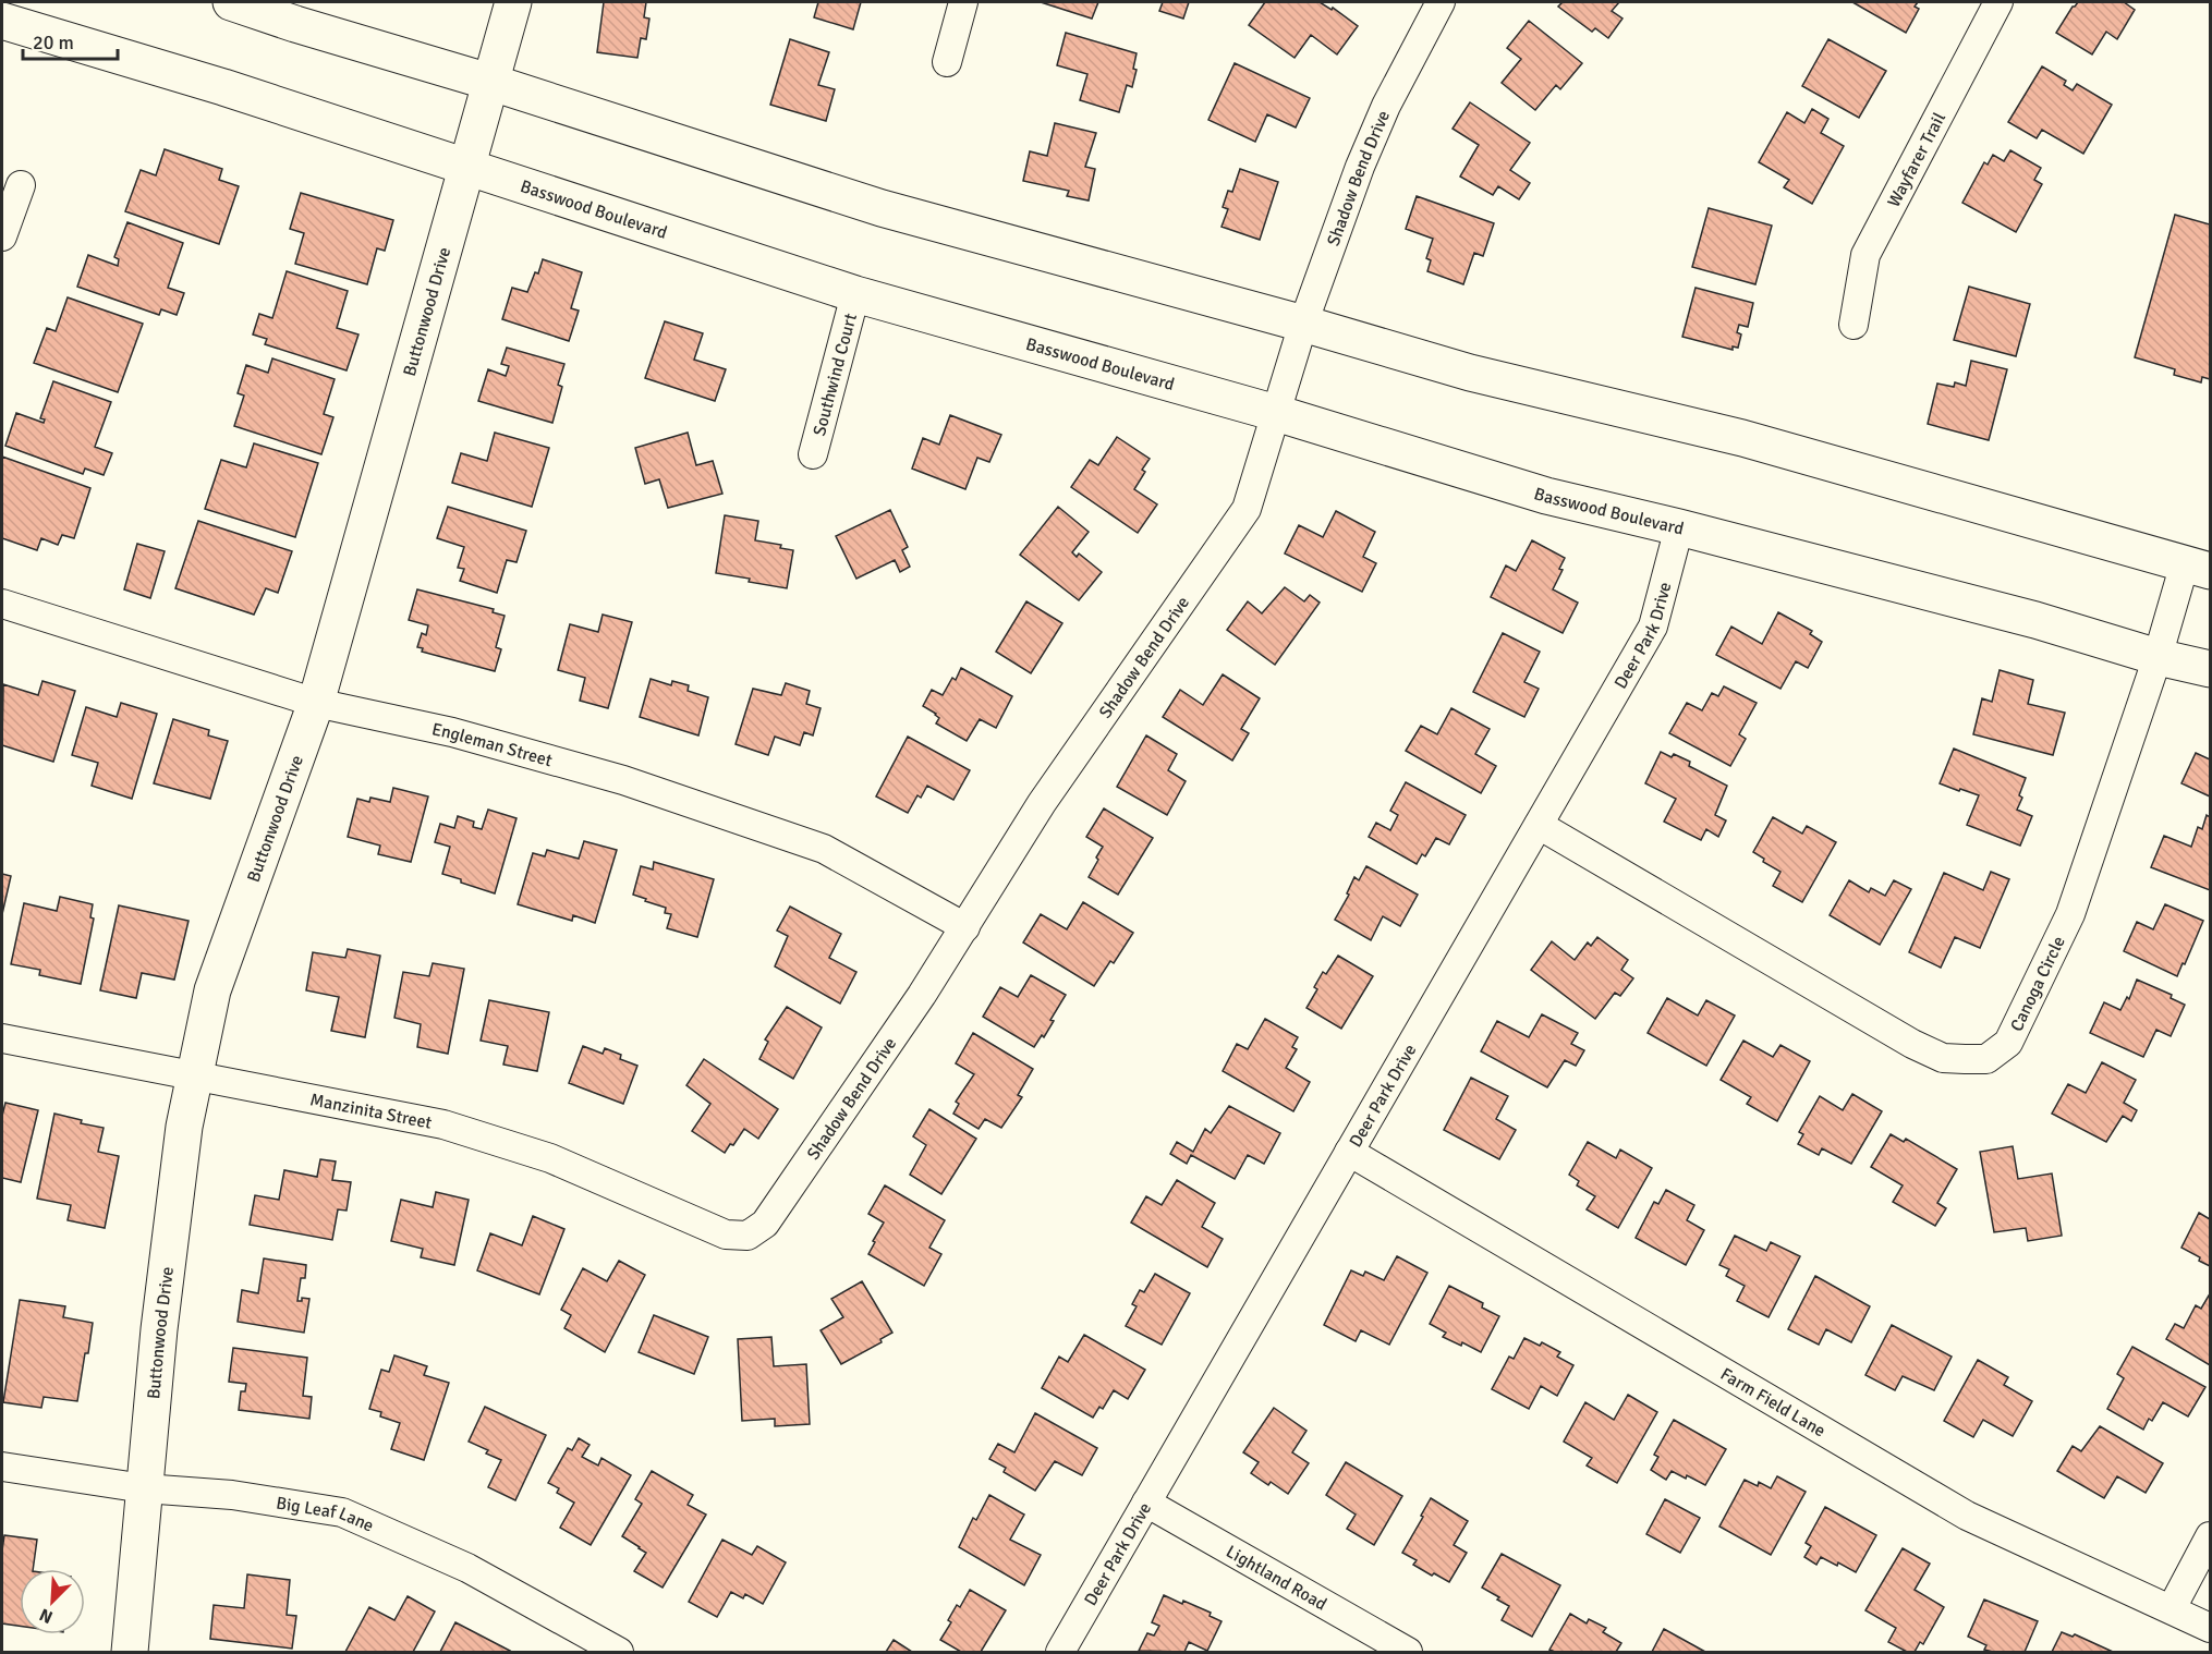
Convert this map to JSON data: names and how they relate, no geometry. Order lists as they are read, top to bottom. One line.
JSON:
{"streets":{"main road":["Basswood Boulevard","Buttonwood Drive"],"street":["Wayfarer Trail","Shadow Bend Drive","Southwind Court","Deer Park Drive","Engleman Street","Canoga Circle","Manzinita Street","Farm Field Lane","Big Leaf Lane","Lightland Road"]},"crossings":[["Shadow Bend Drive","Basswood Boulevard"],["Shadow Bend Drive","Engleman Street"],["Shadow Bend Drive","Manzinita Street"],["Basswood Boulevard","Buttonwood Drive"],["Basswood Boulevard","Southwind Court"],["Basswood Boulevard","Deer Park Drive"],["Basswood Boulevard","Canoga Circle"],["Buttonwood Drive","Engleman Street"],["Buttonwood Drive","Manzinita Street"],["Buttonwood Drive","Big Leaf Lane"],["Deer Park Drive","Canoga Circle"],["Deer Park Drive","Farm Field Lane"],["Deer Park Drive","Lightland Road"]],"scale_bar":"20 m","north":"bottom left"}
